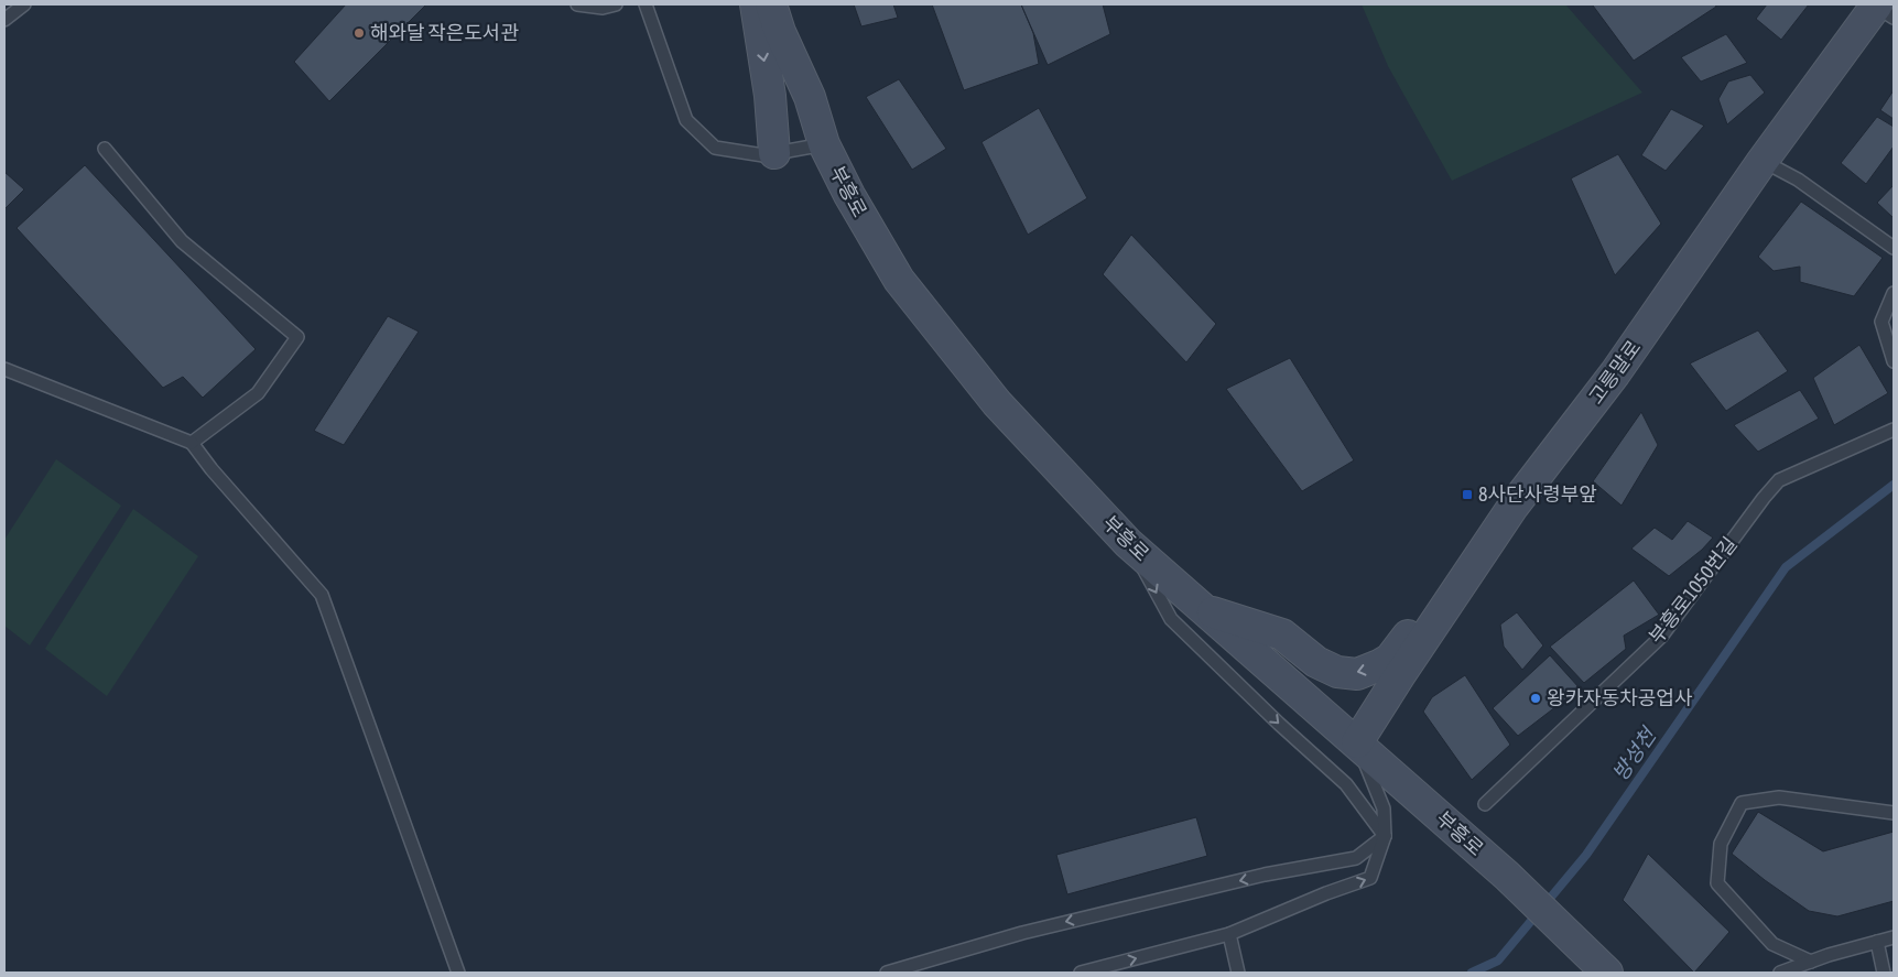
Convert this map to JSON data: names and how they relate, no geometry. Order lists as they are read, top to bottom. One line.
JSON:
{"streets":{"main road":["부흥로","고릉말로"],"lane":["부흥로1050번길"]},"crossings":[["부흥로","고릉말로"]],"water":["방성천"],"places":{"other":["해와달 작은도서관","왕카자동차공업사"],"transit":["8사단사령부앞"]}}
